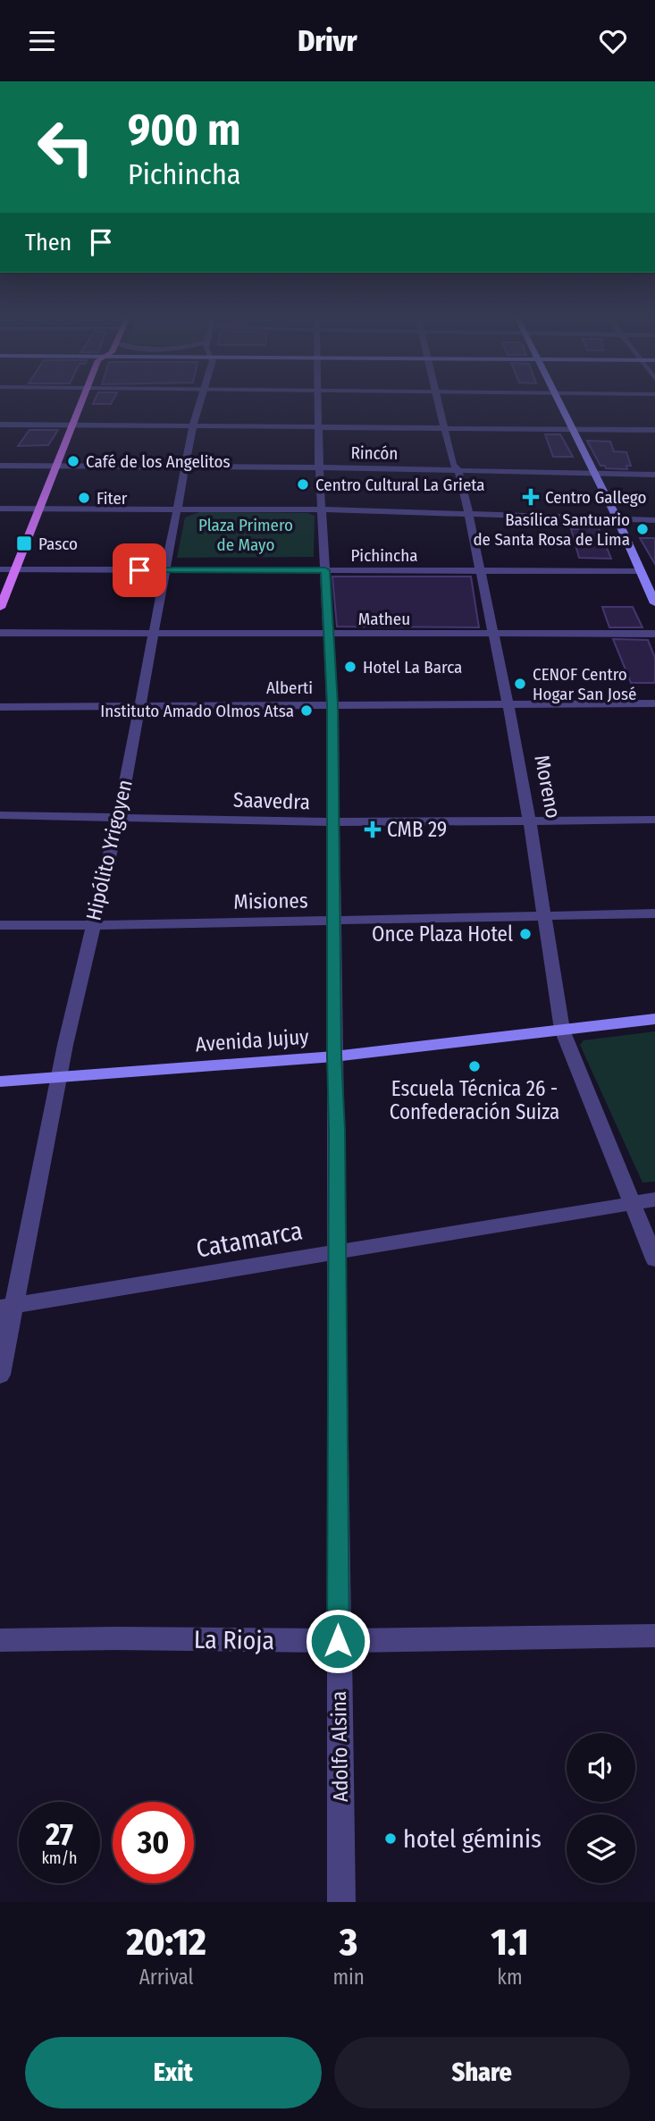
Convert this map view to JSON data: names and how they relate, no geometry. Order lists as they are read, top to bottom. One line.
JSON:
{"streets":{"main road":["Avenida Jujuy"],"street":["Rincón","Pichincha","Matheu","Alberti","Moreno","Saavedra","Hipólito Yrigoyen","Misiones","Catamarca","La Rioja","Adolfo Alsina"]},"crossings":[["Rincón","Moreno"],["Rincón","Hipólito Yrigoyen"],["Rincón","Adolfo Alsina"],["Pichincha","Moreno"],["Pichincha","Hipólito Yrigoyen"],["Pichincha","Adolfo Alsina"],["Matheu","Moreno"],["Matheu","Hipólito Yrigoyen"],["Matheu","Adolfo Alsina"],["Alberti","Moreno"],["Alberti","Hipólito Yrigoyen"],["Alberti","Adolfo Alsina"],["Moreno","Saavedra"],["Moreno","Misiones"],["Moreno","Avenida Jujuy"],["Moreno","Catamarca"],["Saavedra","Hipólito Yrigoyen"],["Saavedra","Adolfo Alsina"],["Hipólito Yrigoyen","Misiones"],["Hipólito Yrigoyen","Avenida Jujuy"],["Hipólito Yrigoyen","Catamarca"],["Misiones","Adolfo Alsina"],["Avenida Jujuy","Adolfo Alsina"],["Catamarca","Adolfo Alsina"],["La Rioja","Adolfo Alsina"]],"parks":["Plaza Primero de Mayo"],"places":{"other":["Café de los Angelitos","Centro Cultural La Grieta","Fiter","Basílica Santuario de Santa Rosa de Lima","Hotel La Barca","CENOF Centro Hogar San José","Instituto Amado Olmos Atsa","Once Plaza Hotel","Escuela Técnica 26 - Confederación Suiza","hotel géminis"],"health":["Centro Gallego","CMB 29"],"transit":["Pasco"]},"page":{"header":"Drivr","turn":["900 m","Pichincha"],"then":"Then","speed":"27 km/h","limit":"30","eta":["20:12","Arrival","3","min","1.1","km"],"buttons":["Exit","Share"]}}
